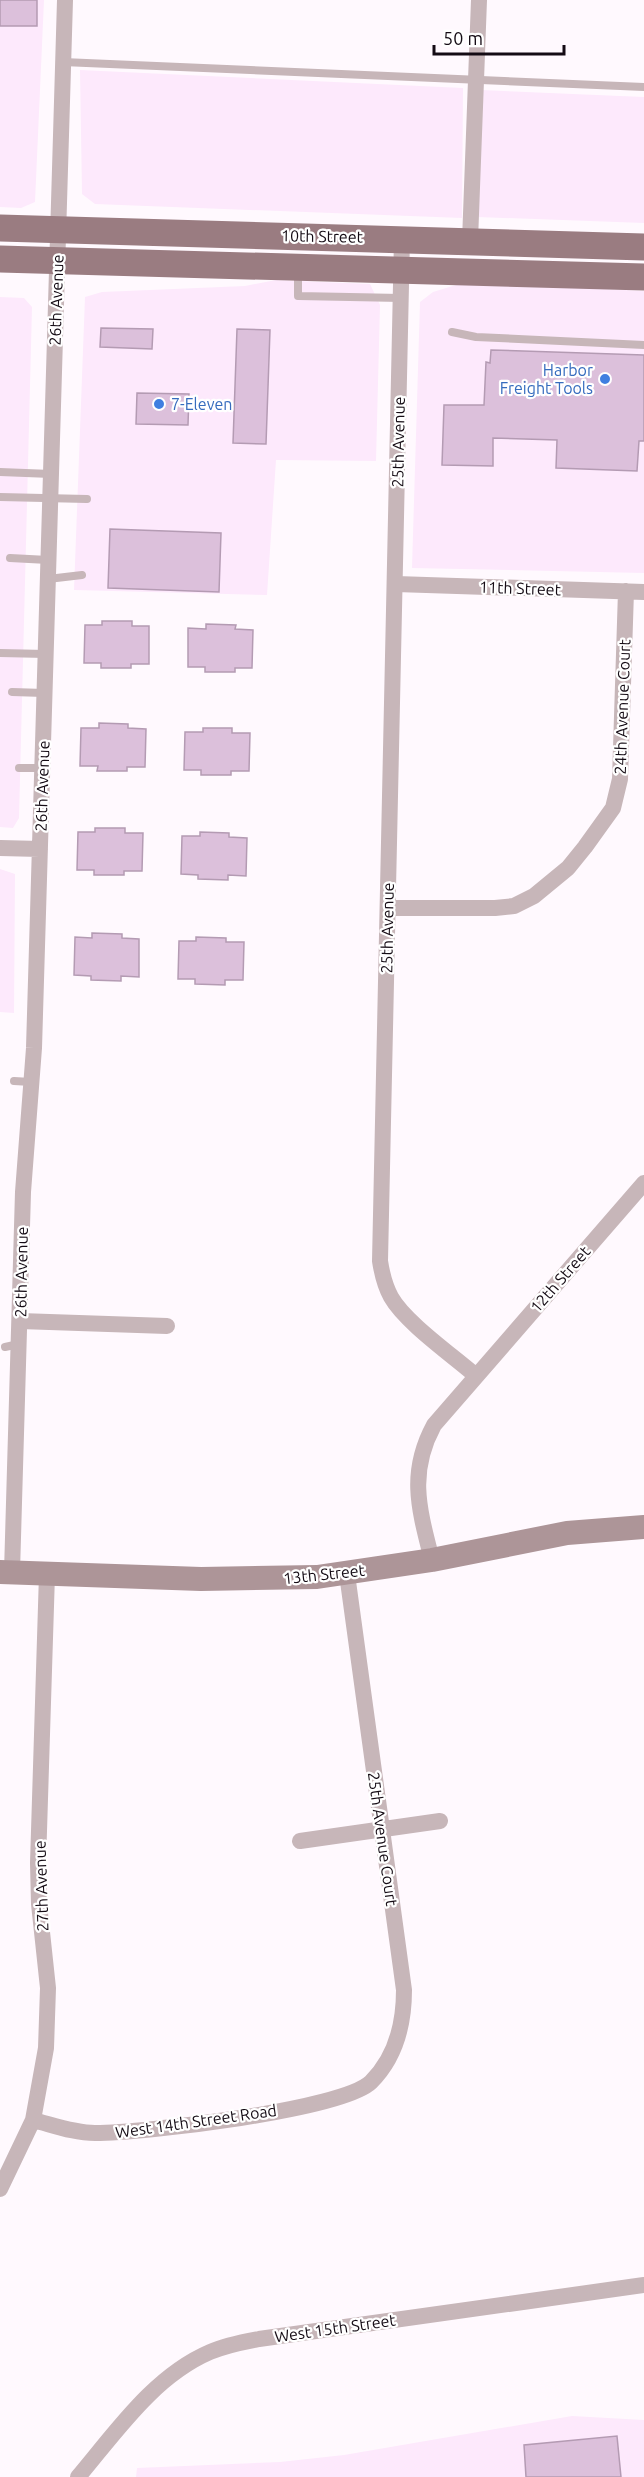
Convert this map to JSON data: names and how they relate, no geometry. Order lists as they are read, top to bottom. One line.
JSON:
{"streets":{"main road":["10th Street"],"street":["26th Avenue","25th Avenue","11th Street","24th Avenue Court","12th Street","13th Street","25th Avenue Court","27th Avenue","West 14th Street Road","West 15th Street"]},"crossings":[["10th Street","26th Avenue"],["10th Street","25th Avenue"],["26th Avenue","13th Street"],["25th Avenue","11th Street"],["25th Avenue","24th Avenue Court"],["25th Avenue","12th Street"],["11th Street","24th Avenue Court"],["13th Street","25th Avenue Court"],["13th Street","27th Avenue"],["25th Avenue Court","West 14th Street Road"],["27th Avenue","West 14th Street Road"]],"places":["Harbor Freight Tools","7-Eleven"],"scale_bar":"50 m"}
